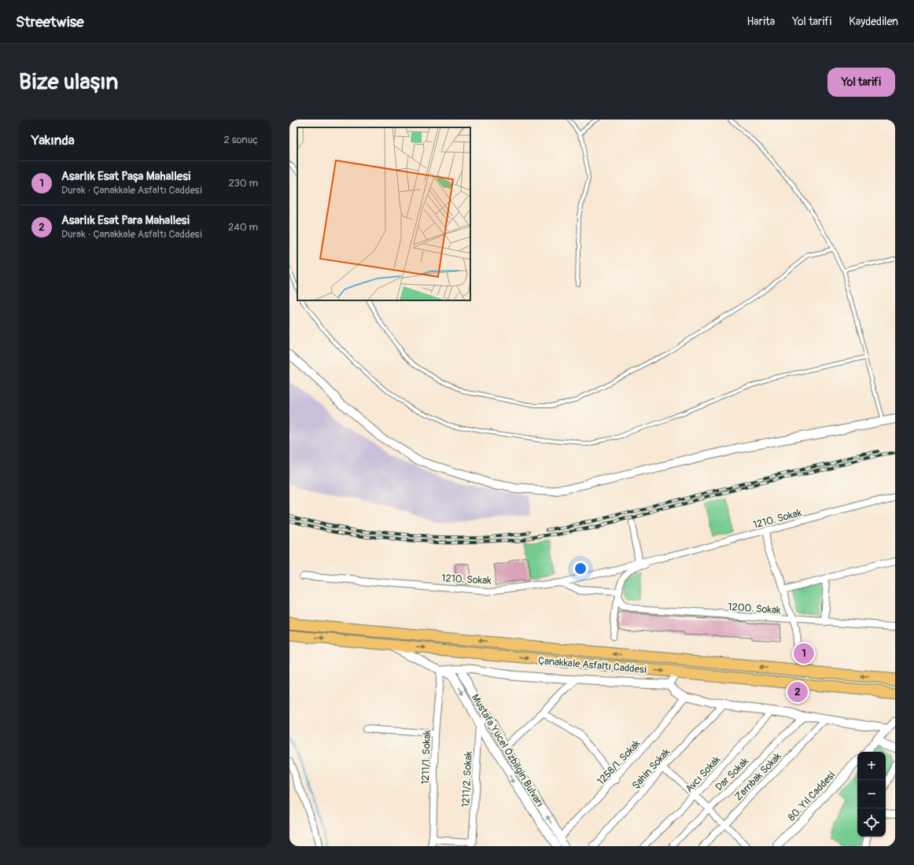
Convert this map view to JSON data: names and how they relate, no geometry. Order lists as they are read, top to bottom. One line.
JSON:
{"streets":{"highway":["Çanakkale Asfaltı Caddesi"],"street":["1210. Sokak","1200. Sokak","Mustafa Yücel Özbilgin Bulvarı","1211/1. Sokak","1258/1. Sokak","Şahin Sokak","Avcı Sokak","Dar Sokak","Zambak Sokak","1211/2. Sokak","80. Yıl Caddesi"]},"crossings":[["1210. Sokak","1200. Sokak"],["Mustafa Yücel Özbilgin Bulvarı","1258/1. Sokak"],["Mustafa Yücel Özbilgin Bulvarı","1211/2. Sokak"]],"page":{"header":"Streetwise","nav":["Harita","Yol tarifi","Kaydedilen"],"buttons":"Yol tarifi","title":"Bize ulaşın","heading":["Yakında","2 sonuç"],"list":[{"mark":"1","name":"Asarlık Esat Paşa Mahallesi","note":"Durak · Çanakkale Asfaltı Caddesi","value":"230 m"},{"mark":"2","name":"Asarlık Esat Para Mahallesi","note":"Durak · Çanakkale Asfaltı Caddesi","value":"240 m"}],"pins":["1","2"],"map_buttons":["+","−"]}}
